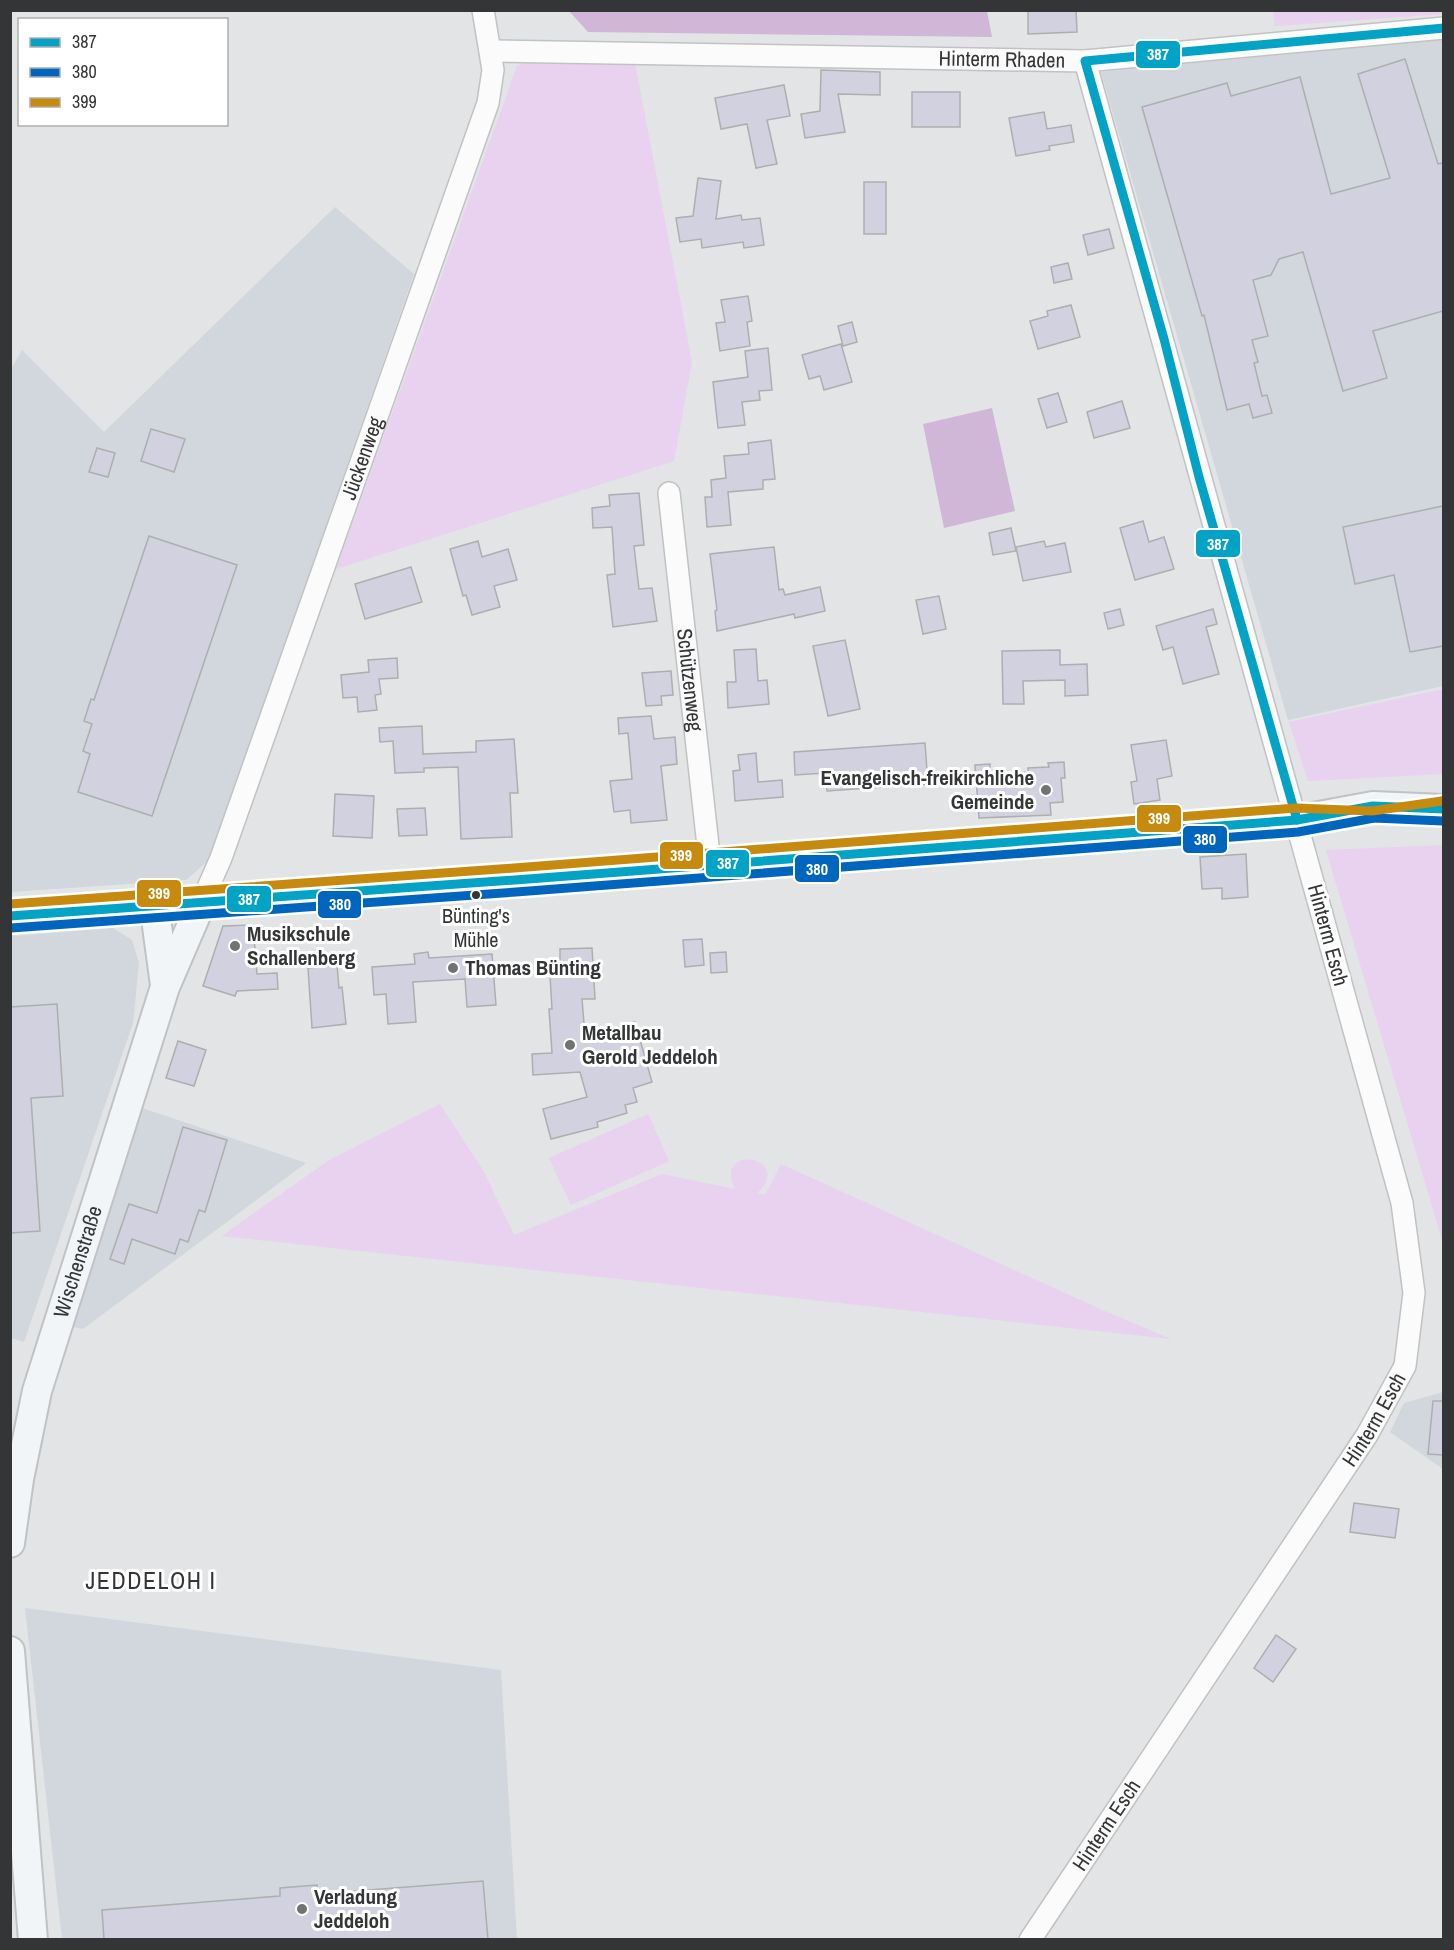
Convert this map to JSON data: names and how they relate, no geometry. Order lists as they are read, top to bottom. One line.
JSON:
{"streets":{"main road":["Wischenstraße"],"street":["Hinterm Rhaden","Jückenweg","Schützenweg","Hinterm Esch"]},"crossings":[["Hinterm Rhaden","Jückenweg"],["Hinterm Rhaden","Hinterm Esch"],["Jückenweg","Wischenstraße"]],"districts":["JEDDELOH I"],"places":["Evangelisch-freikirchliche Gemeinde","Bünting's Mühle","Musikschule Schallenberg","Thomas Bünting","Metallbau Gerold Jeddeloh","Verladung Jeddeloh"],"lines":["transit line 387","transit line 399","transit line 380"],"legend":["387","380","399"]}
